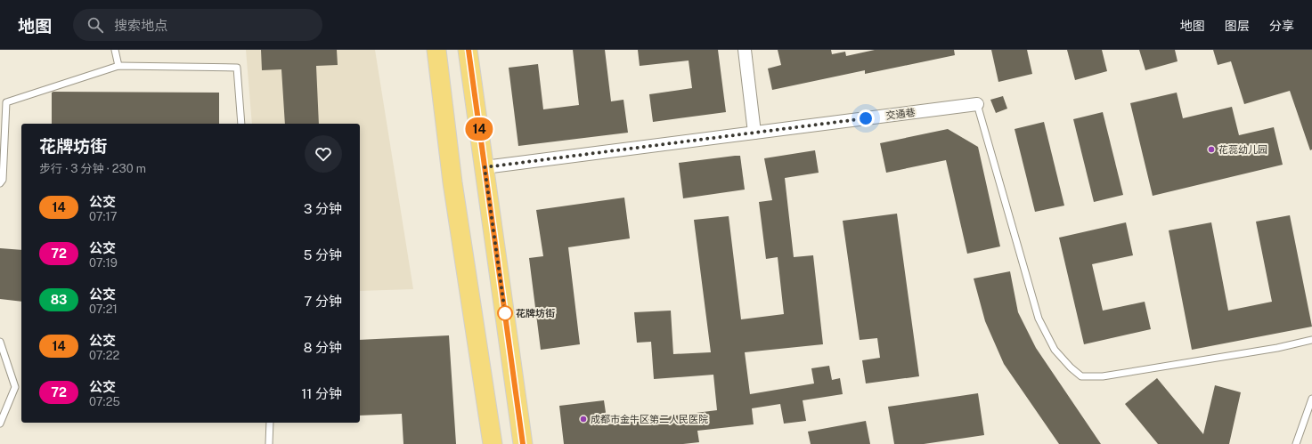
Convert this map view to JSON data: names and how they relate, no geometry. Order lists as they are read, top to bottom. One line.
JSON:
{"streets":{"street":["交通巷"]},"places":["花蕊幼儿园","花牌坊街","成都市金牛区第二人民医院"],"lines":["bus line 14"],"page":{"header":"地图","search":"搜索地点","nav":["地图","图层","分享"],"on_map":"14","heading":["花牌坊街","步行 · 3 分钟 · 230 m"],"list":[{"mark":"14","name":"公交","note":"07:17","value":"3 分钟"},{"mark":"72","name":"公交","note":"07:19","value":"5 分钟"},{"mark":"83","name":"公交","note":"07:21","value":"7 分钟"},{"mark":"14","name":"公交","note":"07:22","value":"8 分钟"},{"mark":"72","name":"公交","note":"07:25","value":"11 分钟"}]}}
